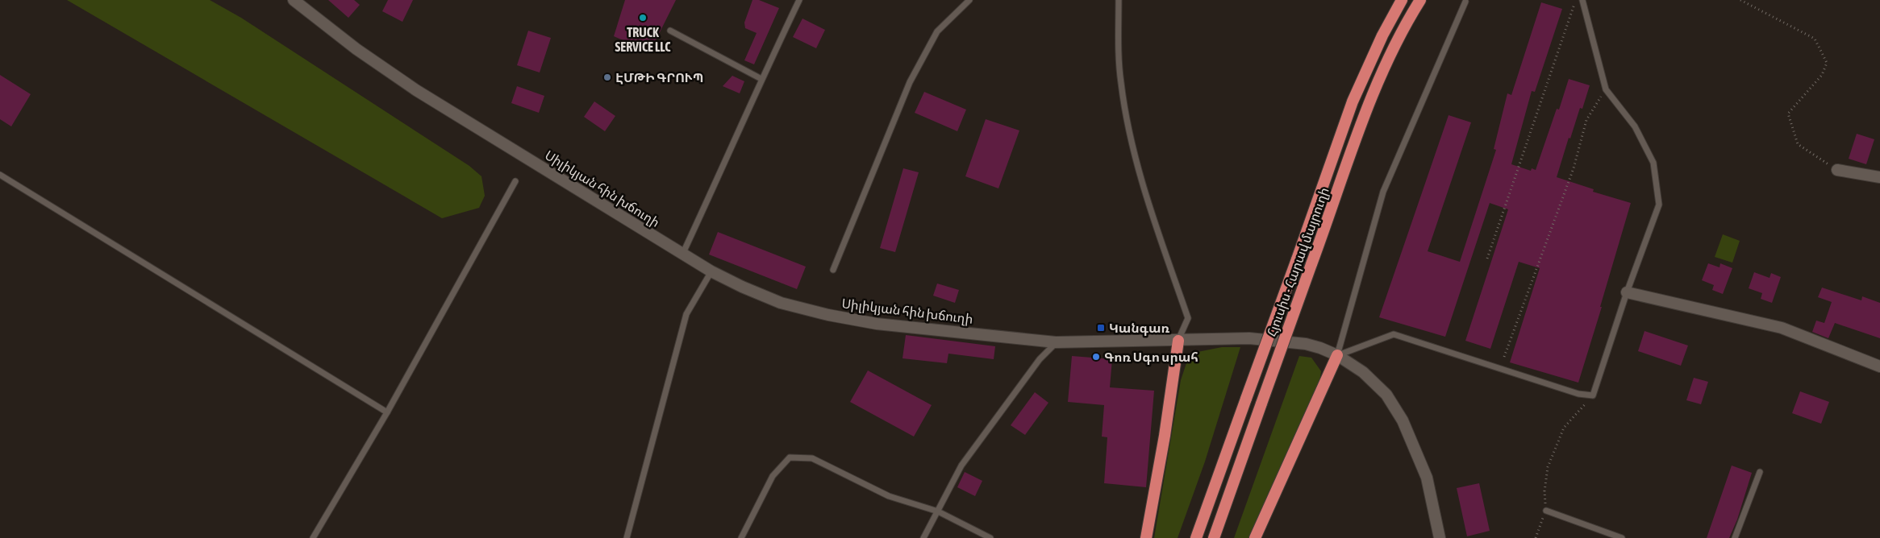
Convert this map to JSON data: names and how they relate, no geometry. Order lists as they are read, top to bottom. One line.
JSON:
{"streets":{"highway":["Հյուսիս - Հարավ մայրուղի"],"street":["Սիլիկյան հին խճուղի"]},"places":{"other":["TRUCK SERVICE LLC","ԷՄԹԻ ԳՐՈՒՊ","Գոռ Սգո սրահ"],"transit":["Կանգառ"]}}
